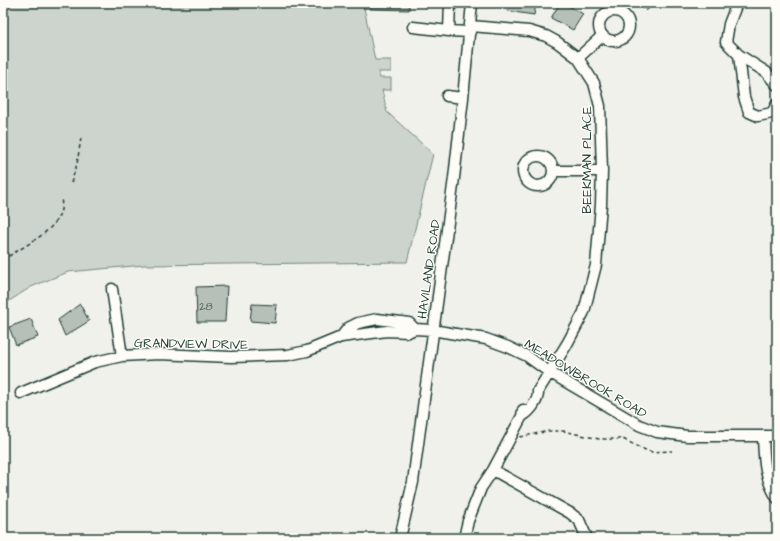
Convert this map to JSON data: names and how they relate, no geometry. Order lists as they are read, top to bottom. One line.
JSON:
{"streets":{"street":["BEEKMAN PLACE","HAVILAND ROAD","GRANDVIEW DRIVE","MEADOWBROOK ROAD"]},"crossings":[["BEEKMAN PLACE","HAVILAND ROAD"],["BEEKMAN PLACE","MEADOWBROOK ROAD"],["HAVILAND ROAD","MEADOWBROOK ROAD"],["GRANDVIEW DRIVE","MEADOWBROOK ROAD"]],"house_numbers":["28"]}
